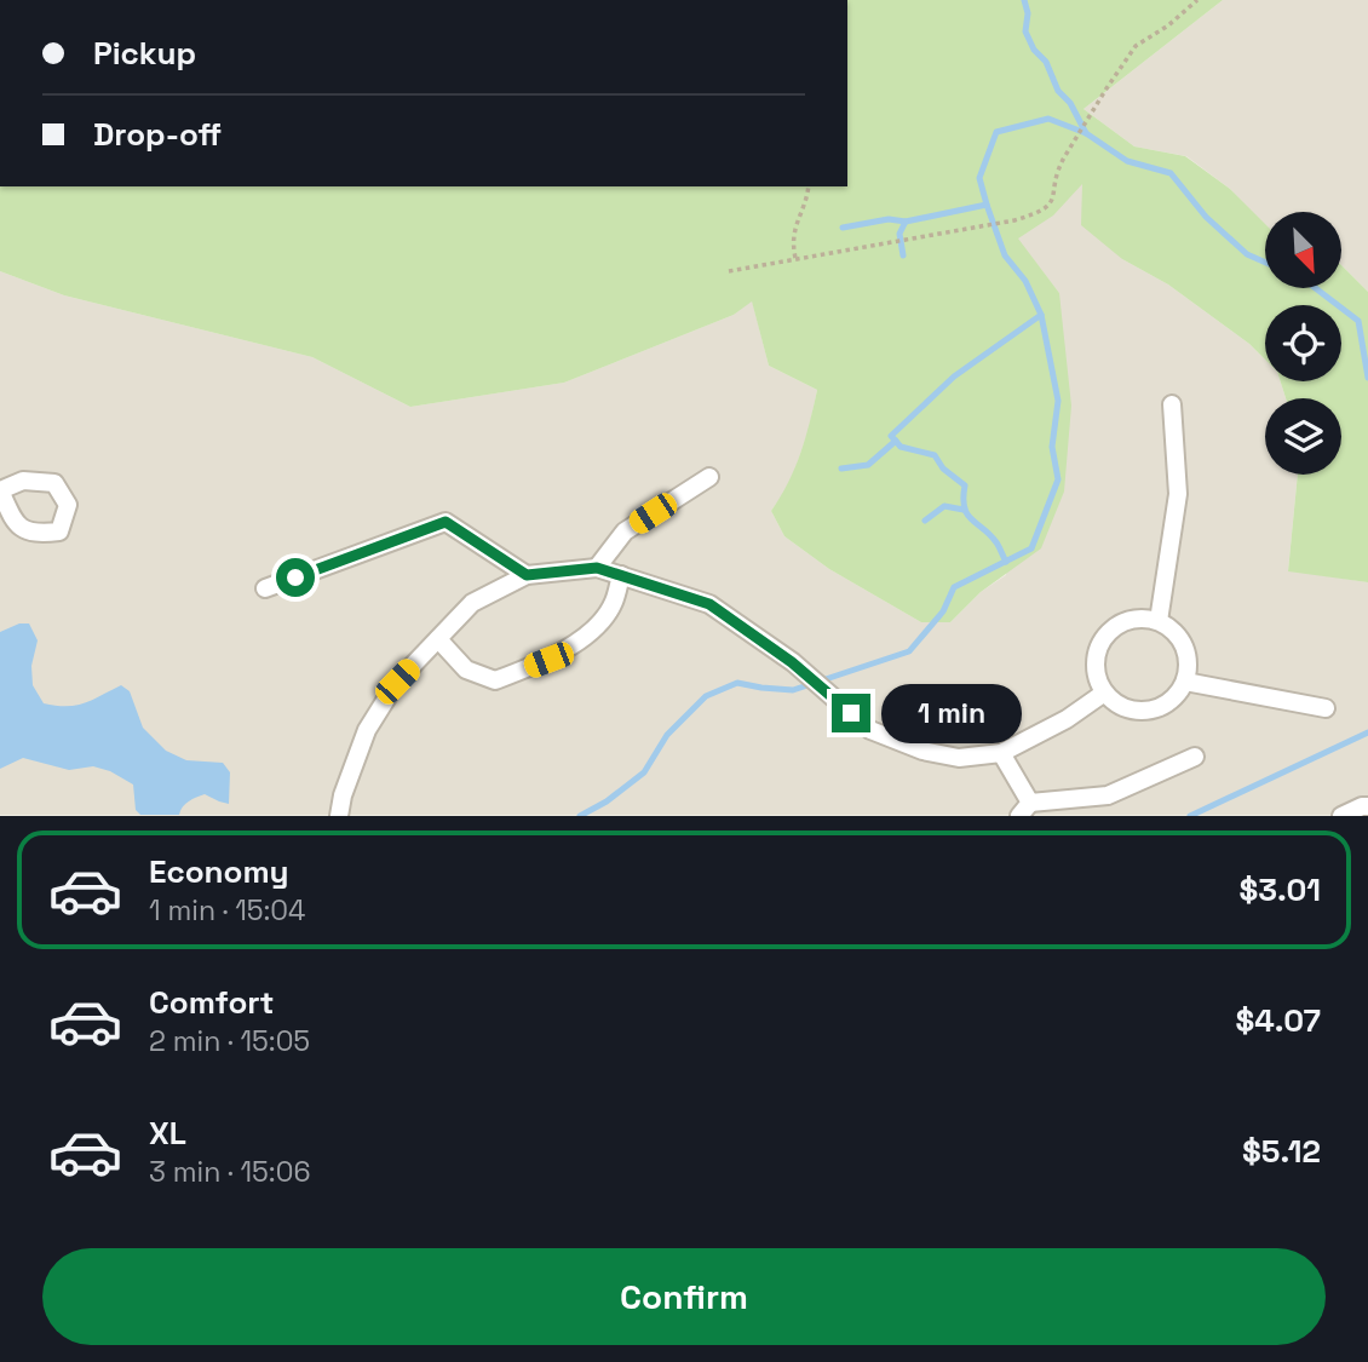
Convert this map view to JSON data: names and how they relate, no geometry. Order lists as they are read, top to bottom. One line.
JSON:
{"north":"bottom right","page":{"banner":["Pickup","Drop-off"],"bubble":"1 min","list":[{"name":"Economy","note":"1 min · 15:04","value":"$3.01"},{"name":"Comfort","note":"2 min · 15:05","value":"$4.07"},{"name":"XL","note":"3 min · 15:06","value":"$5.12"}],"buttons":"Confirm"}}
